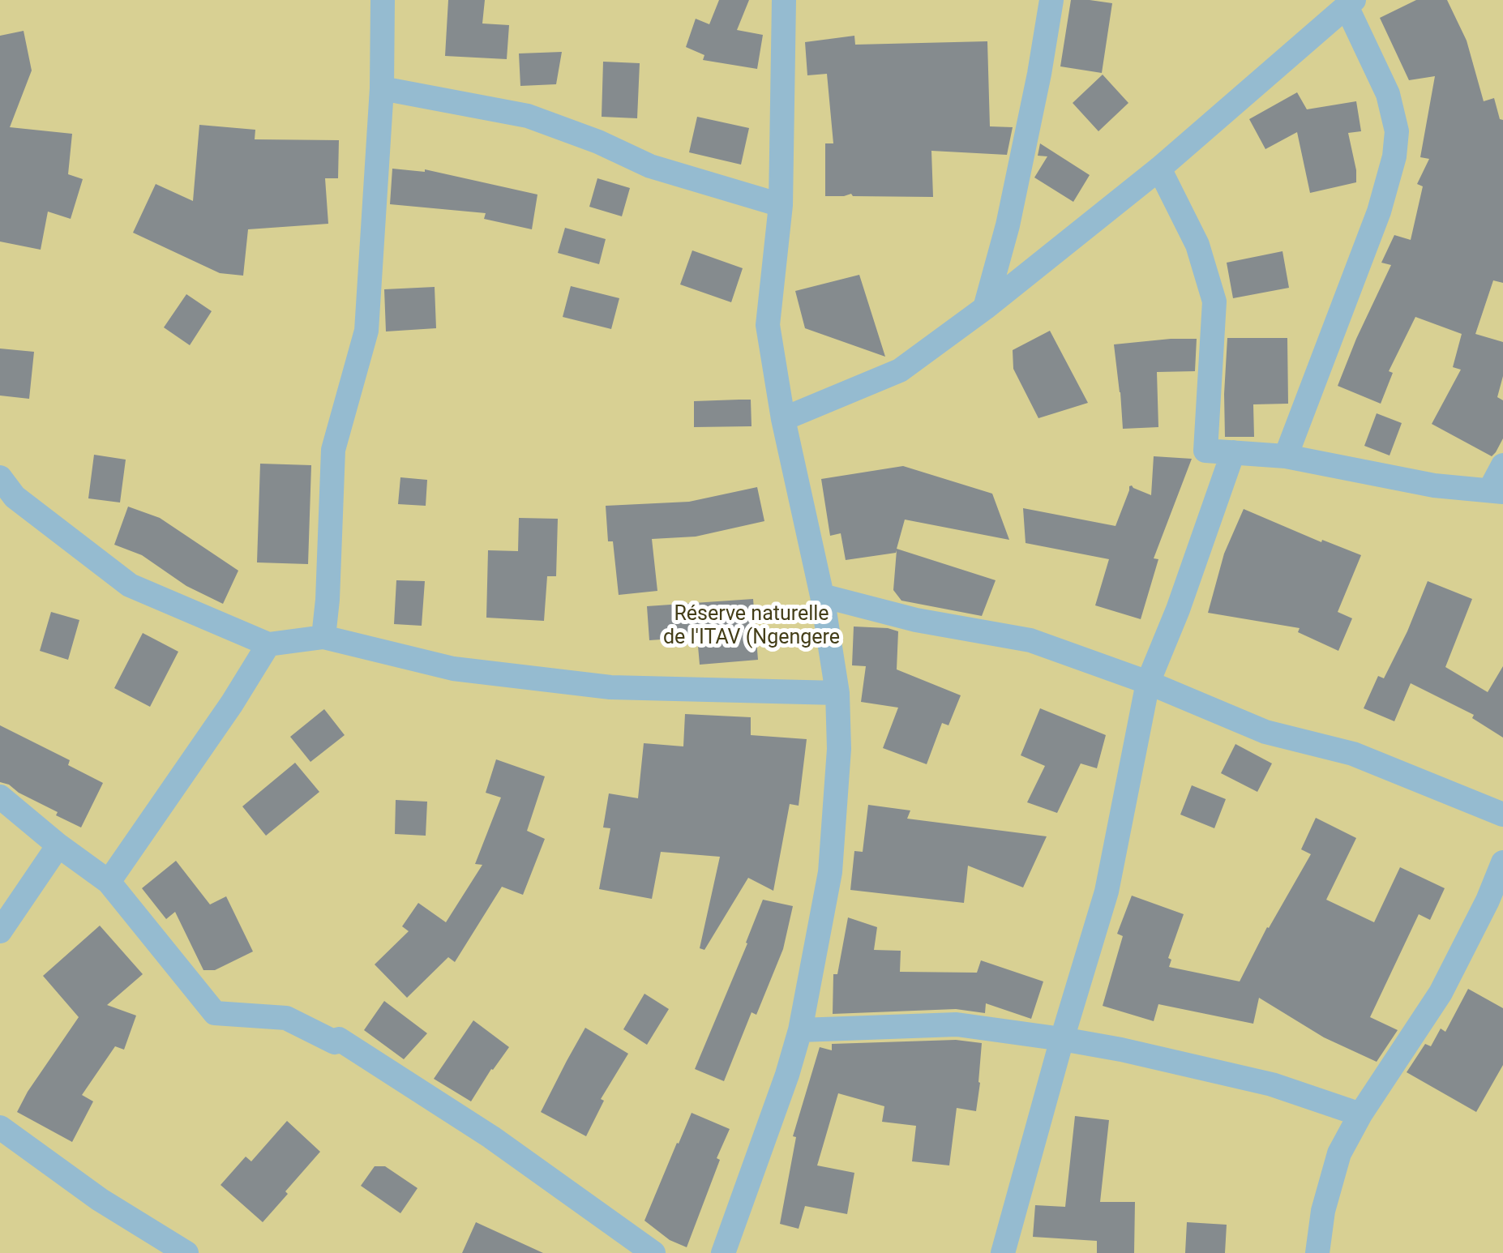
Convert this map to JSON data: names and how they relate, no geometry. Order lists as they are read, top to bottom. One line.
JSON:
{"parks":["Réserve naturelle de l'ITAV (Ngengere"]}
